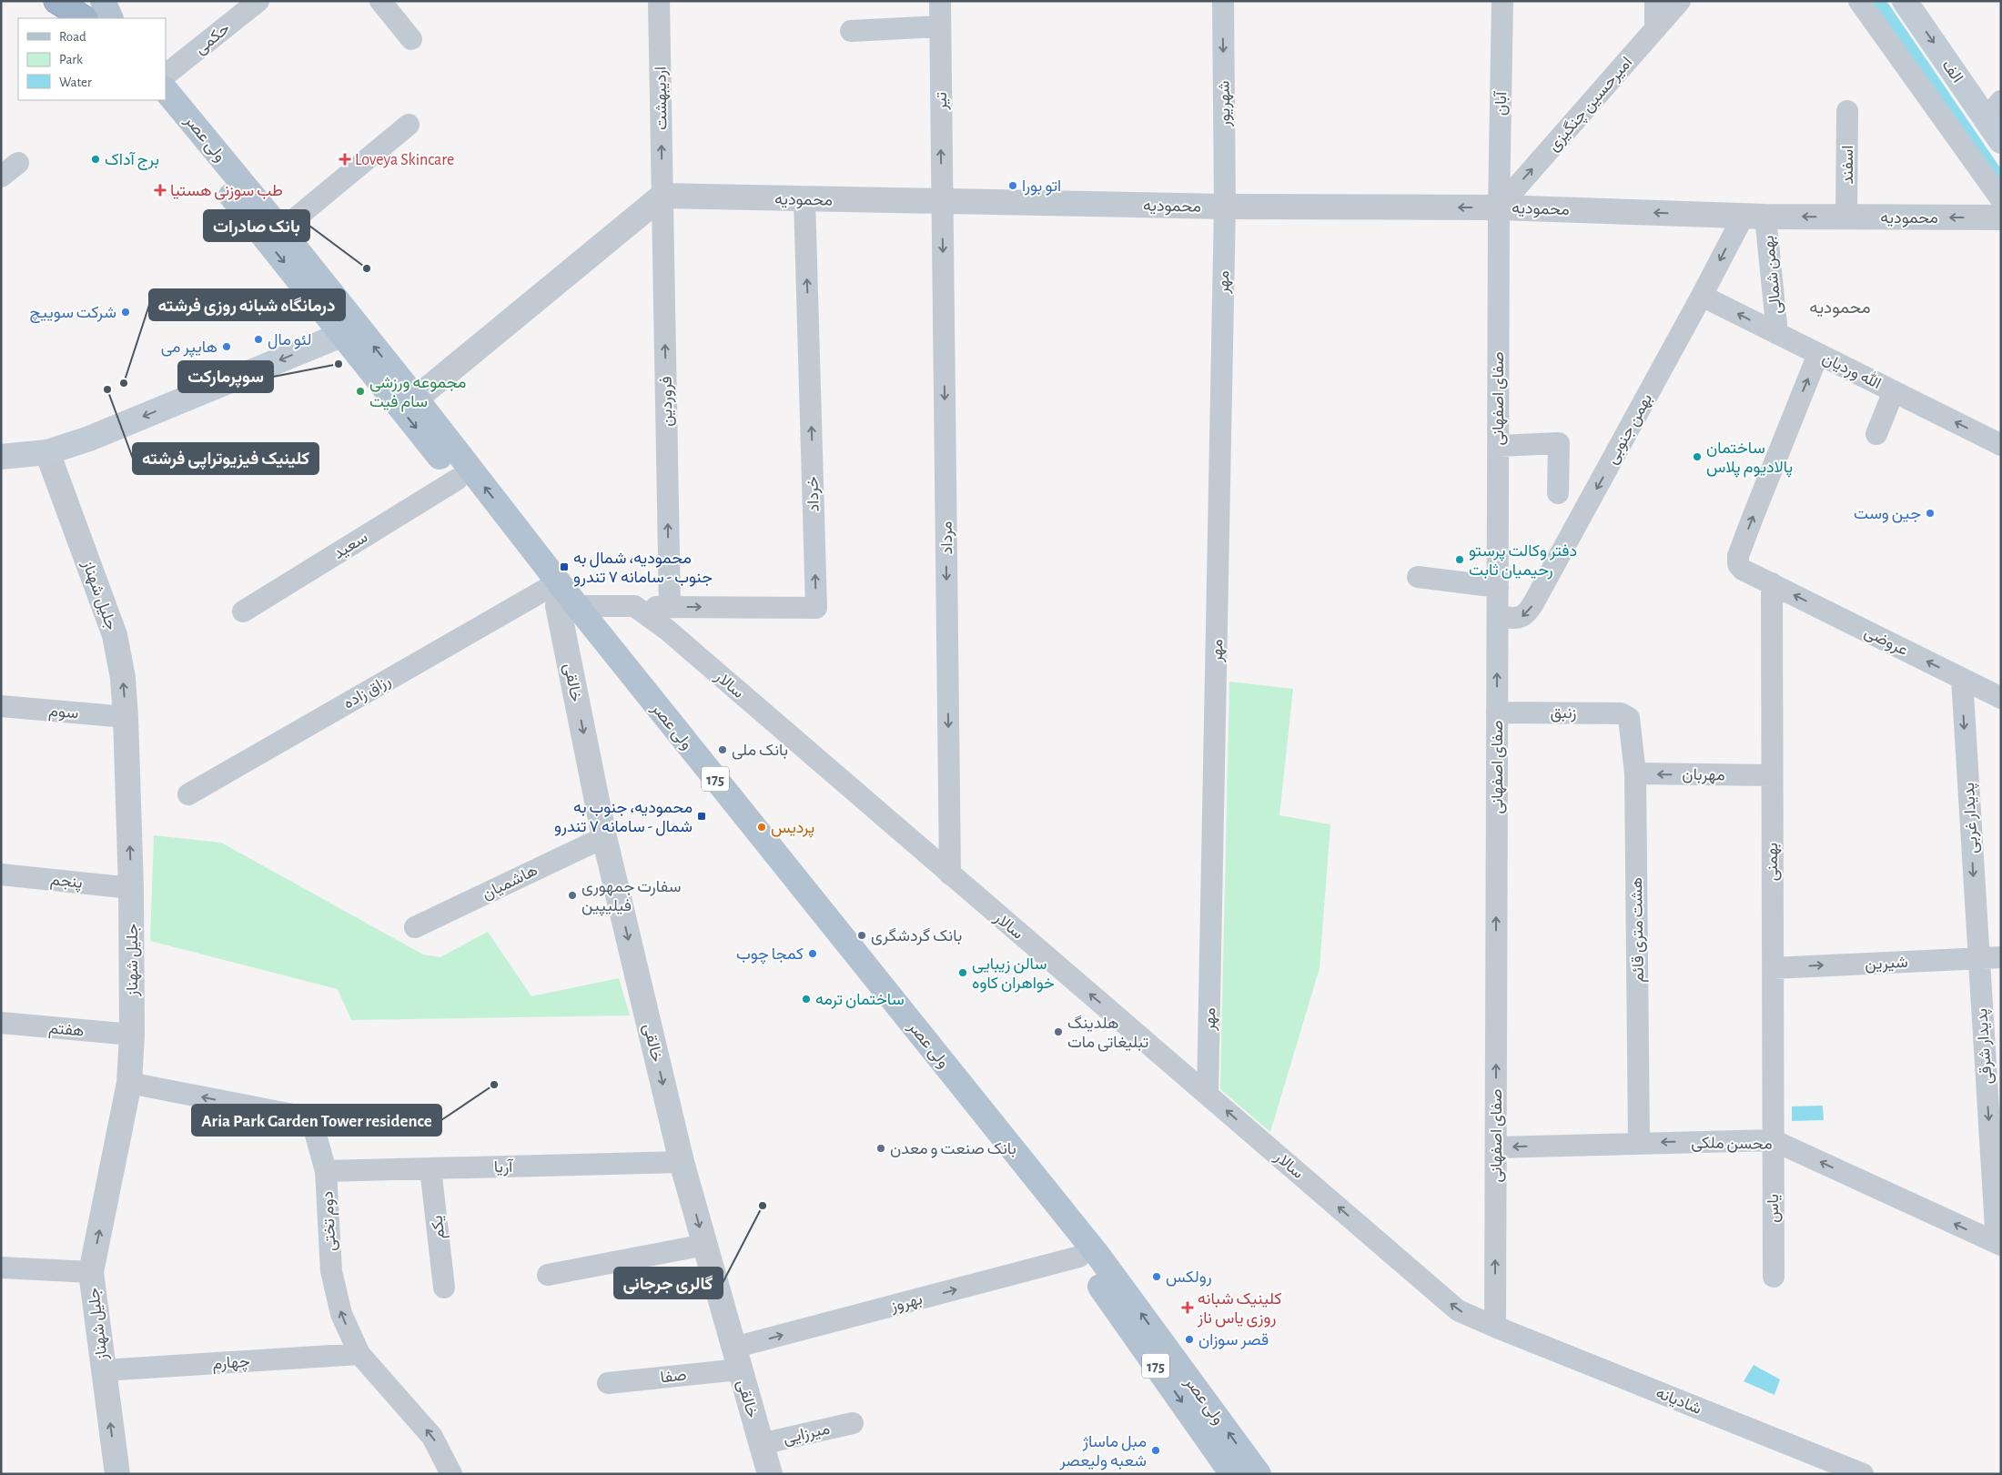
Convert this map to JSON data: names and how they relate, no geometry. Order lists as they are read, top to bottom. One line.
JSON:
{"streets":{"main road":["الف","ولی عصر","175"],"street":["حکمی","اردیبهشت","تیر","شهریور","آبان","امیرحسین چنگیزی","اسفند","محمودیه","بهمن شمالی","مهر","الله وردیان","صفای اصفهانی","فروردین","بهمن جنوبی","خرداد","مرداد","سعید","جلیل شهناز","عروضی","خالقی","سالار","رزاق زاده","سوم","زنبق","مهربان","پدیدار غربی","بهمنی","پنجم","هاشمیان","هشت متری قائم","شیرین","هفتم","پدیدار شرقی","محسن ملکی","آریا","یاس","دوم تختی","یکم","بهروز","چهارم","صفا","شادیانه","میرزایی"]},"crossings":[["اردیبهشت","محمودیه"],["اردیبهشت","فروردین"],["تیر","محمودیه"],["تیر","مرداد"],["شهریور","محمودیه"],["شهریور","مهر"],["آبان","امیرحسین چنگیزی"],["آبان","محمودیه"],["آبان","صفای اصفهانی"],["امیرحسین چنگیزی","محمودیه"],["امیرحسین چنگیزی","صفای اصفهانی"],["ولی عصر","سعید"],["ولی عصر","خالقی"],["ولی عصر","رزاق زاده"],["ولی عصر","بهروز"],["اسفند","محمودیه"],["محمودیه","بهمن شمالی"],["محمودیه","مهر"],["محمودیه","صفای اصفهانی"],["محمودیه","فروردین"],["محمودیه","بهمن جنوبی"],["محمودیه","خرداد"],["محمودیه","مرداد"],["بهمن شمالی","الله وردیان"],["بهمن شمالی","بهمن جنوبی"],["مهر","سالار"],["الله وردیان","بهمن جنوبی"],["صفای اصفهانی","بهمن جنوبی"],["صفای اصفهانی","سالار"],["صفای اصفهانی","زنبق"],["صفای اصفهانی","محسن ملکی"],["صفای اصفهانی","شادیانه"],["فروردین","خرداد"],["خرداد","سالار"],["مرداد","سالار"],["جلیل شهناز","سوم"],["جلیل شهناز","پنجم"],["جلیل شهناز","هفتم"],["جلیل شهناز","دوم تختی"],["جلیل شهناز","چهارم"],["عروضی","پدیدار غربی"],["عروضی","بهمنی"],["خالقی","رزاق زاده"],["خالقی","هاشمیان"],["خالقی","آریا"],["خالقی","بهروز"],["خالقی","صفا"],["خالقی","میرزایی"],["سالار","شادیانه"],["زنبق","هشت متری قائم"],["مهربان","بهمنی"],["مهربان","هشت متری قائم"],["پدیدار غربی","شیرین"],["پدیدار غربی","پدیدار شرقی"],["بهمنی","شیرین"],["بهمنی","محسن ملکی"],["بهمنی","یاس"],["هشت متری قائم","محسن ملکی"],["شیرین","پدیدار شرقی"],["پدیدار شرقی","محسن ملکی"],["محسن ملکی","یاس"],["آریا","دوم تختی"],["آریا","یکم"],["دوم تختی","چهارم"],["بهروز","صفا"]],"one_way":["الف","اردیبهشت","تیر","شهریور","امیرحسین چنگیزی","محمودیه","الله وردیان","صفای اصفهانی","فروردین","بهمن جنوبی","مرداد","جلیل شهناز","عروضی","خالقی","سالار","مهربان","پدیدار غربی","شیرین","پدیدار شرقی","محسن ملکی","دوم تختی","بهروز"],"districts":["محمودیه"],"places":{"other":["برج آداک","اتو بورا","بانک صادرات","شرکت سوییچ","لئو مال","هایپر می","سوپرمارکت","درمانگاه شبانه روزی فرشته","کلینیک فیزیوتراپی فرشته","مجموعه ورزشی سام فیت","ساختمان پالادیوم پلاس","جین وست","دفتر وکالت پرستو رحیمیان ثابت","بانک ملی","پردیس","سفارت جمهوری فیلیپین","بانک گردشگری","کمجا چوب","سالن زیبایی خواهران کاوه","ساختمان ترمه","هلدینگ تبلیغاتی مات","Aria Park Garden Tower residence","بانک صنعت و معدن","گالری جرجانی","رولکس","قصر سوزان","مبل ماساژ شعبه ولیعصر"],"health":["Loveya Skincare","طب سوزنی هستیا","کلینیک شبانه روزی یاس ناز"],"transit":["محمودیه، شمال به جنوب - سامانه ۷ تندرو","محمودیه، جنوب به شمال - سامانه ۷ تندرو"]},"legend":["Road","Park","Water"]}
